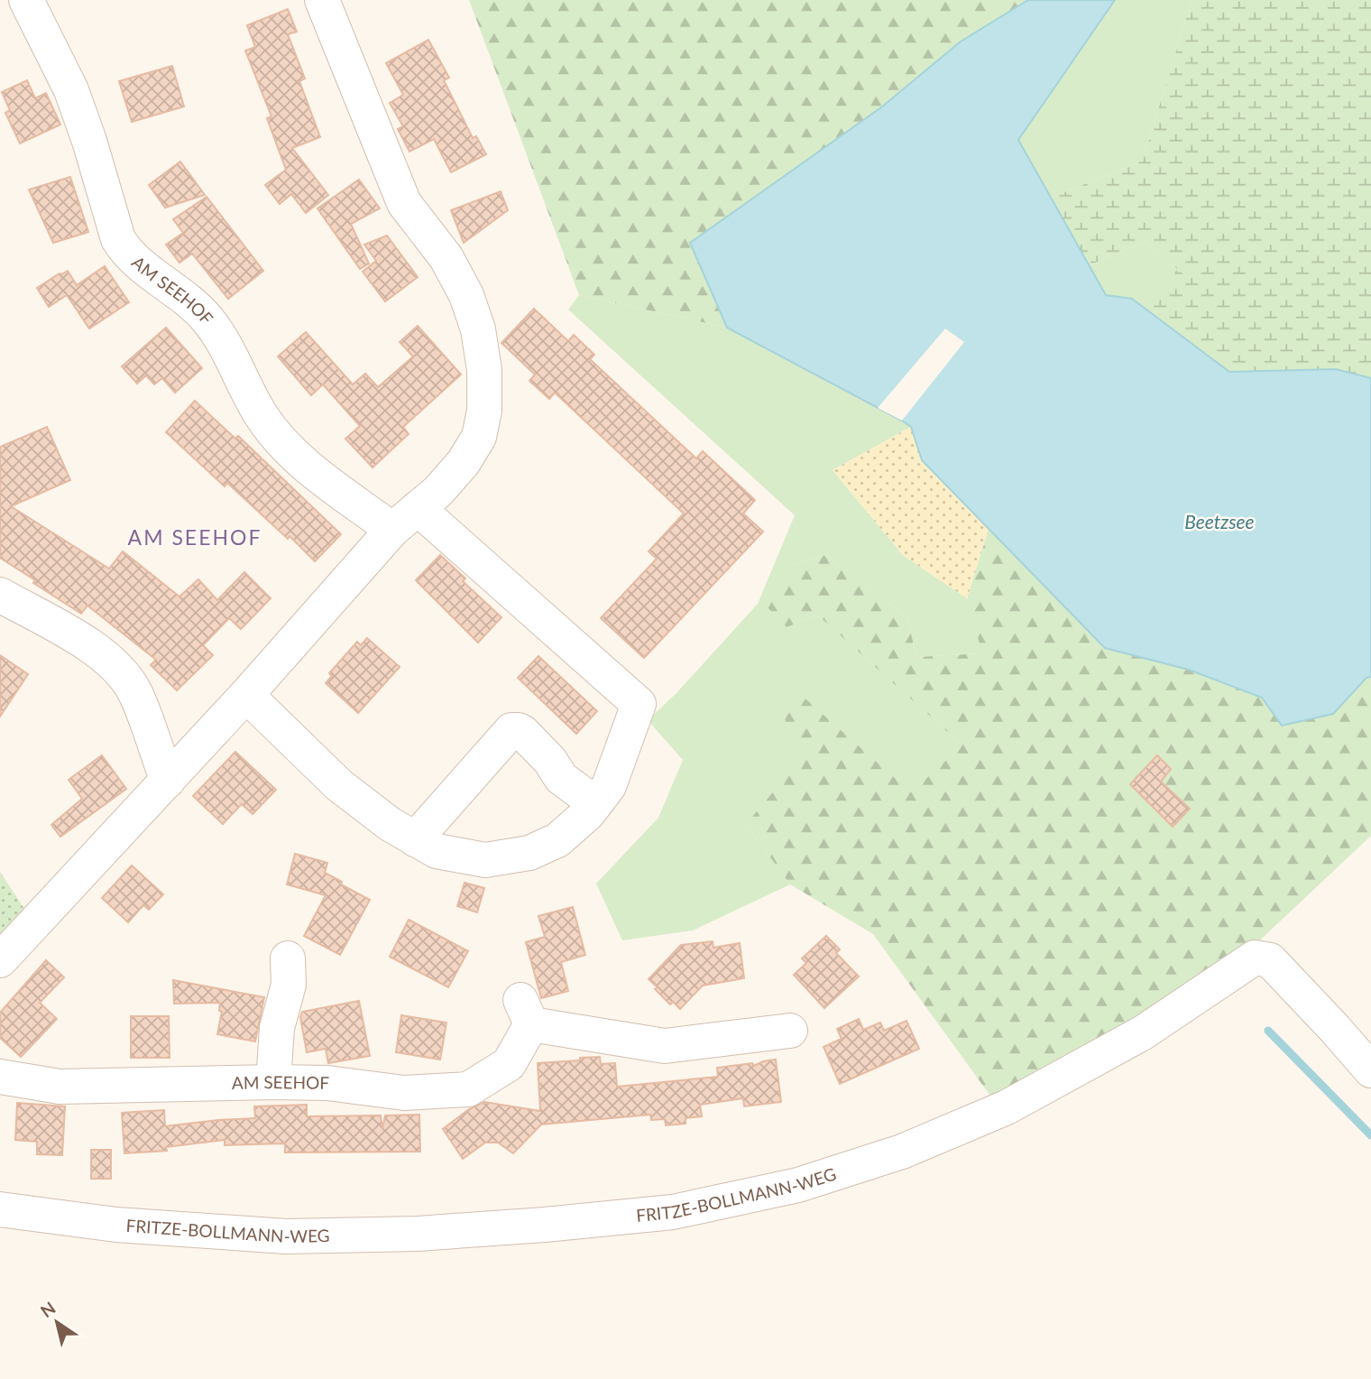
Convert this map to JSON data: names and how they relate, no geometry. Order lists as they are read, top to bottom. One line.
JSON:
{"streets":{"street":["AM SEEHOF","FRITZE-BOLLMANN-WEG"]},"districts":["AM SEEHOF"],"water":["Beetzsee"],"north":"top left"}
